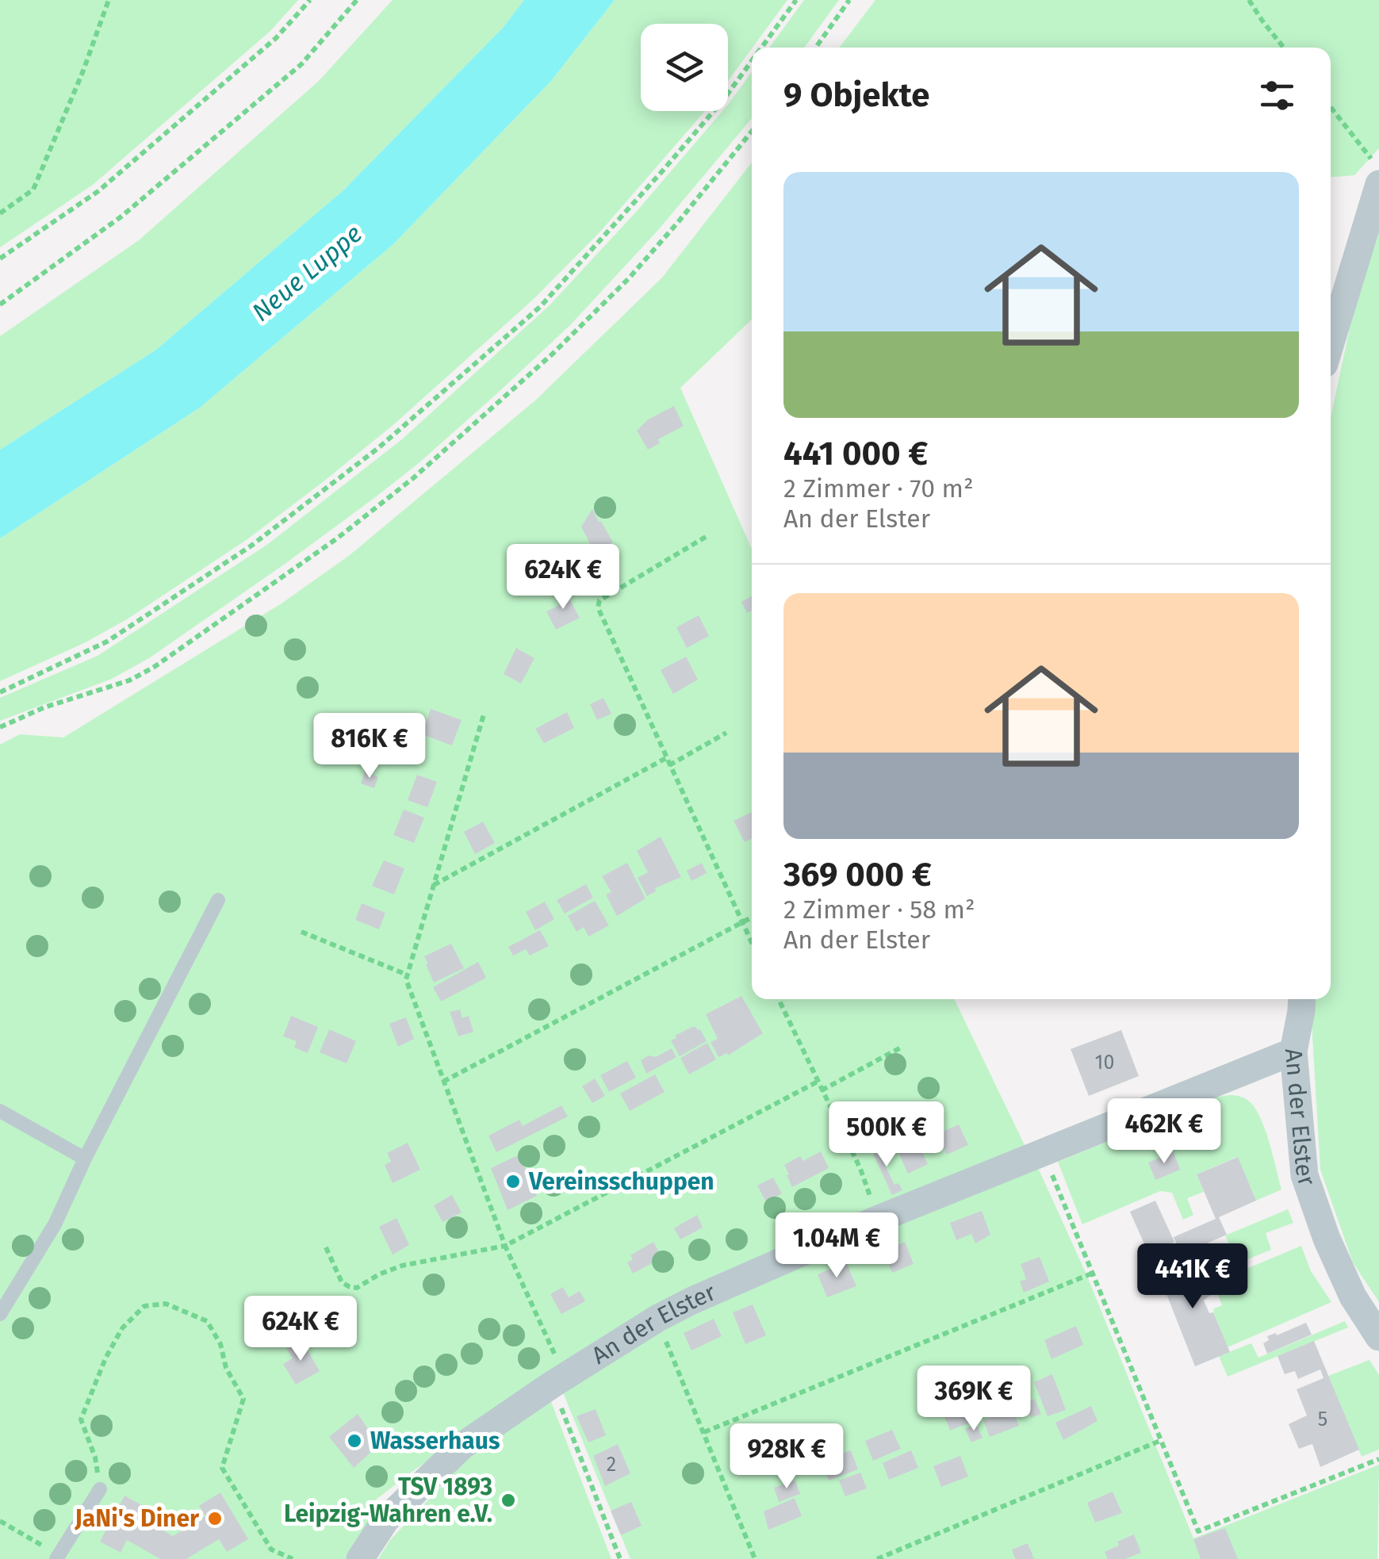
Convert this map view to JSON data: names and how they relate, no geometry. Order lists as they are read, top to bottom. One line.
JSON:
{"streets":{"street":["An der Elster"]},"water":["Neue Luppe"],"places":["Vereinsschuppen","Wasserhaus","TSV 1893 Leipzig-Wahren e.V.","JaNi's Diner"],"house_numbers":["10","5","2"],"page":{"heading":"9 Objekte","list":[{"name":"441 000 €","note":"2 Zimmer · 70 m² · An der Elster"},{"name":"369 000 €","note":"2 Zimmer · 58 m² · An der Elster"}],"price":["624K €","816K €","462K €","500K €","1.04M €","441K €","624K €","369K €","928K €"]}}
